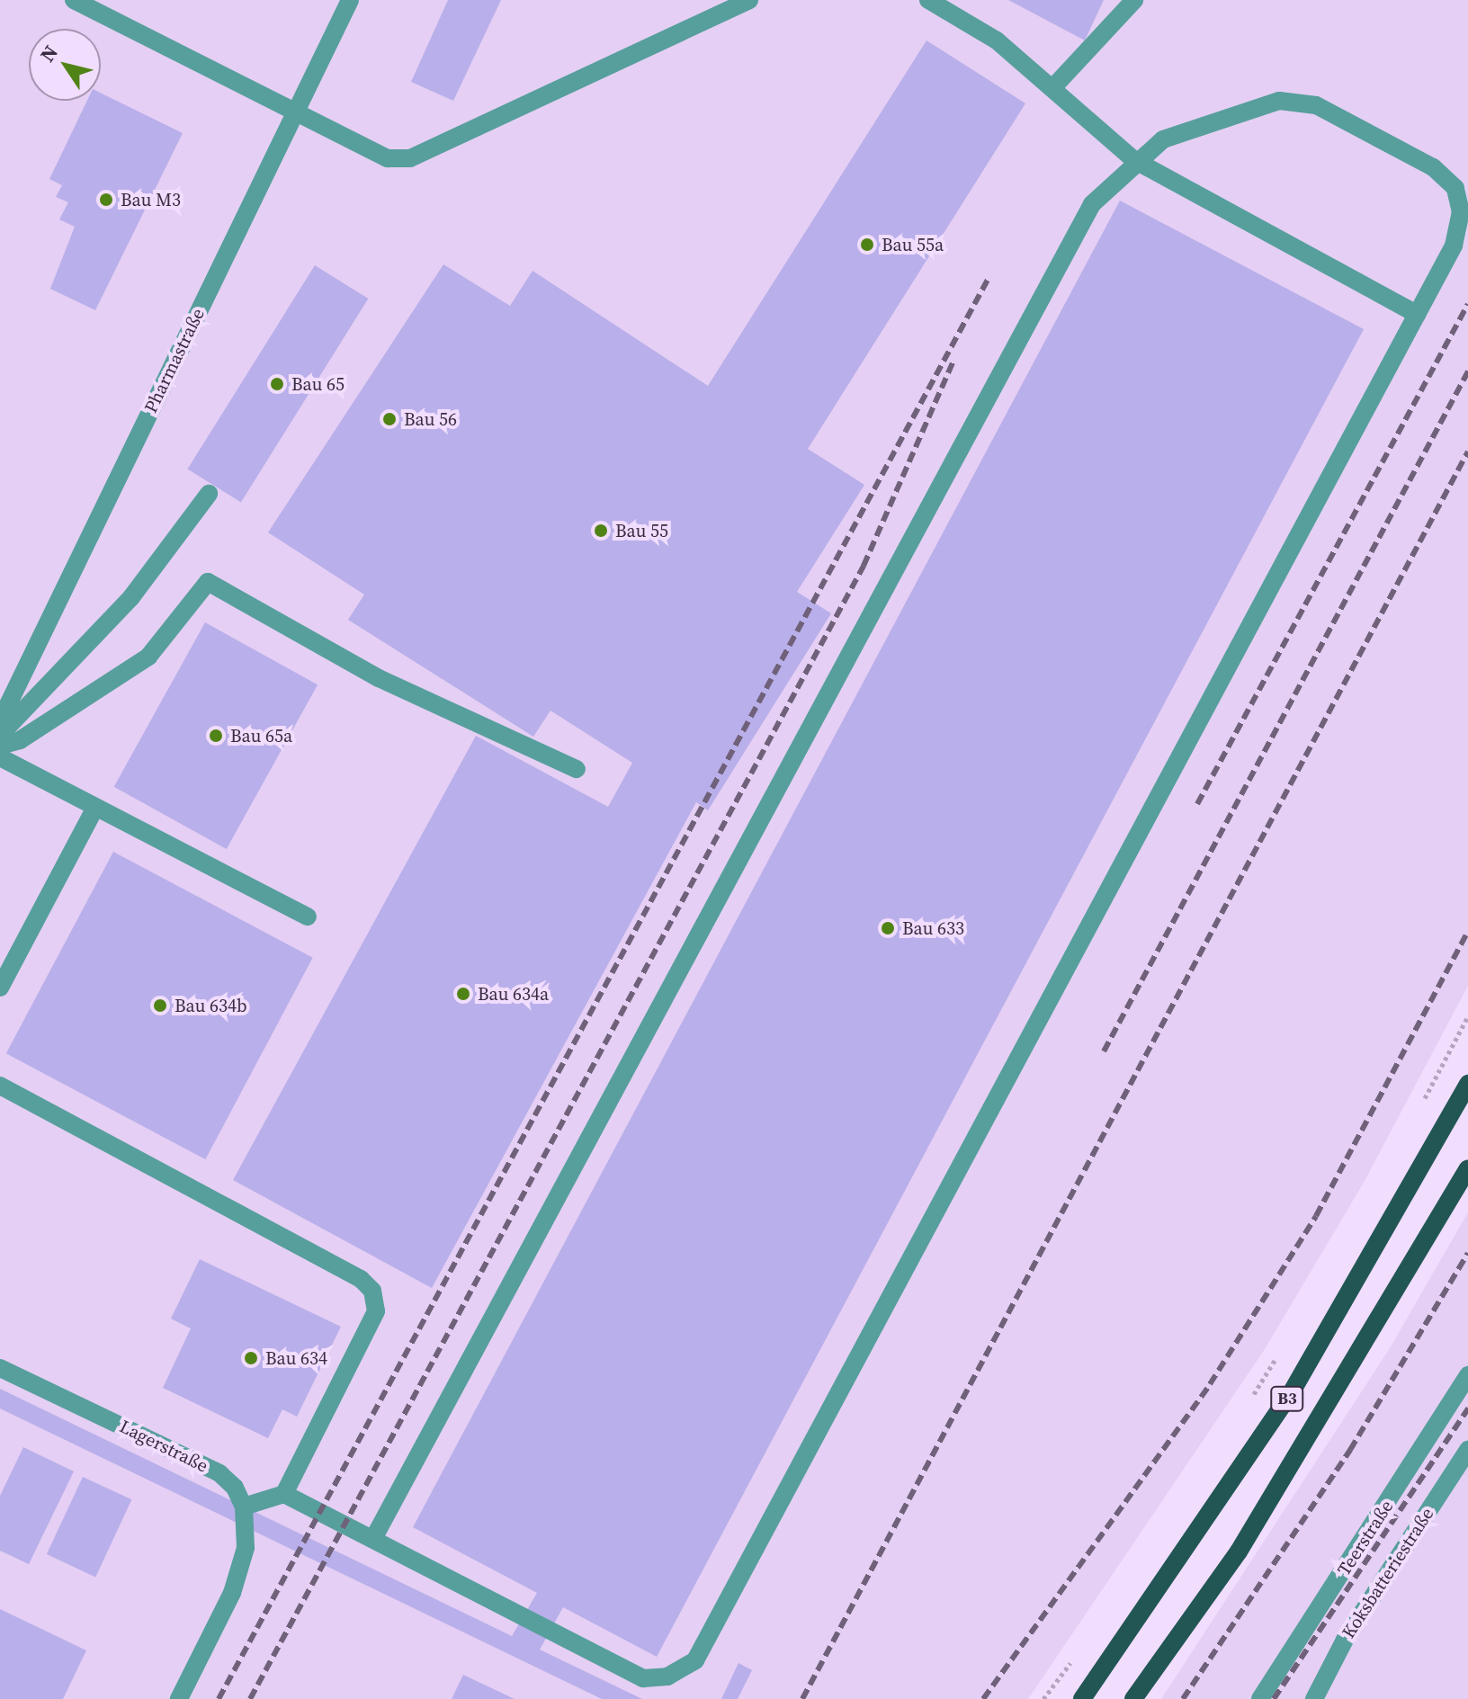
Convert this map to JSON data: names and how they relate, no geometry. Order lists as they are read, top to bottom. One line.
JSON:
{"streets":{"main road":["B3"],"street":["Pharmastraße","Lagerstraße","Teerstraße","Koksbatteriestraße"]},"places":["Bau M3","Bau 55a","Bau 65","Bau 56","Bau 55","Bau 65a","Bau 633","Bau 634a","Bau 634b","Bau 634"],"north":"top left"}
